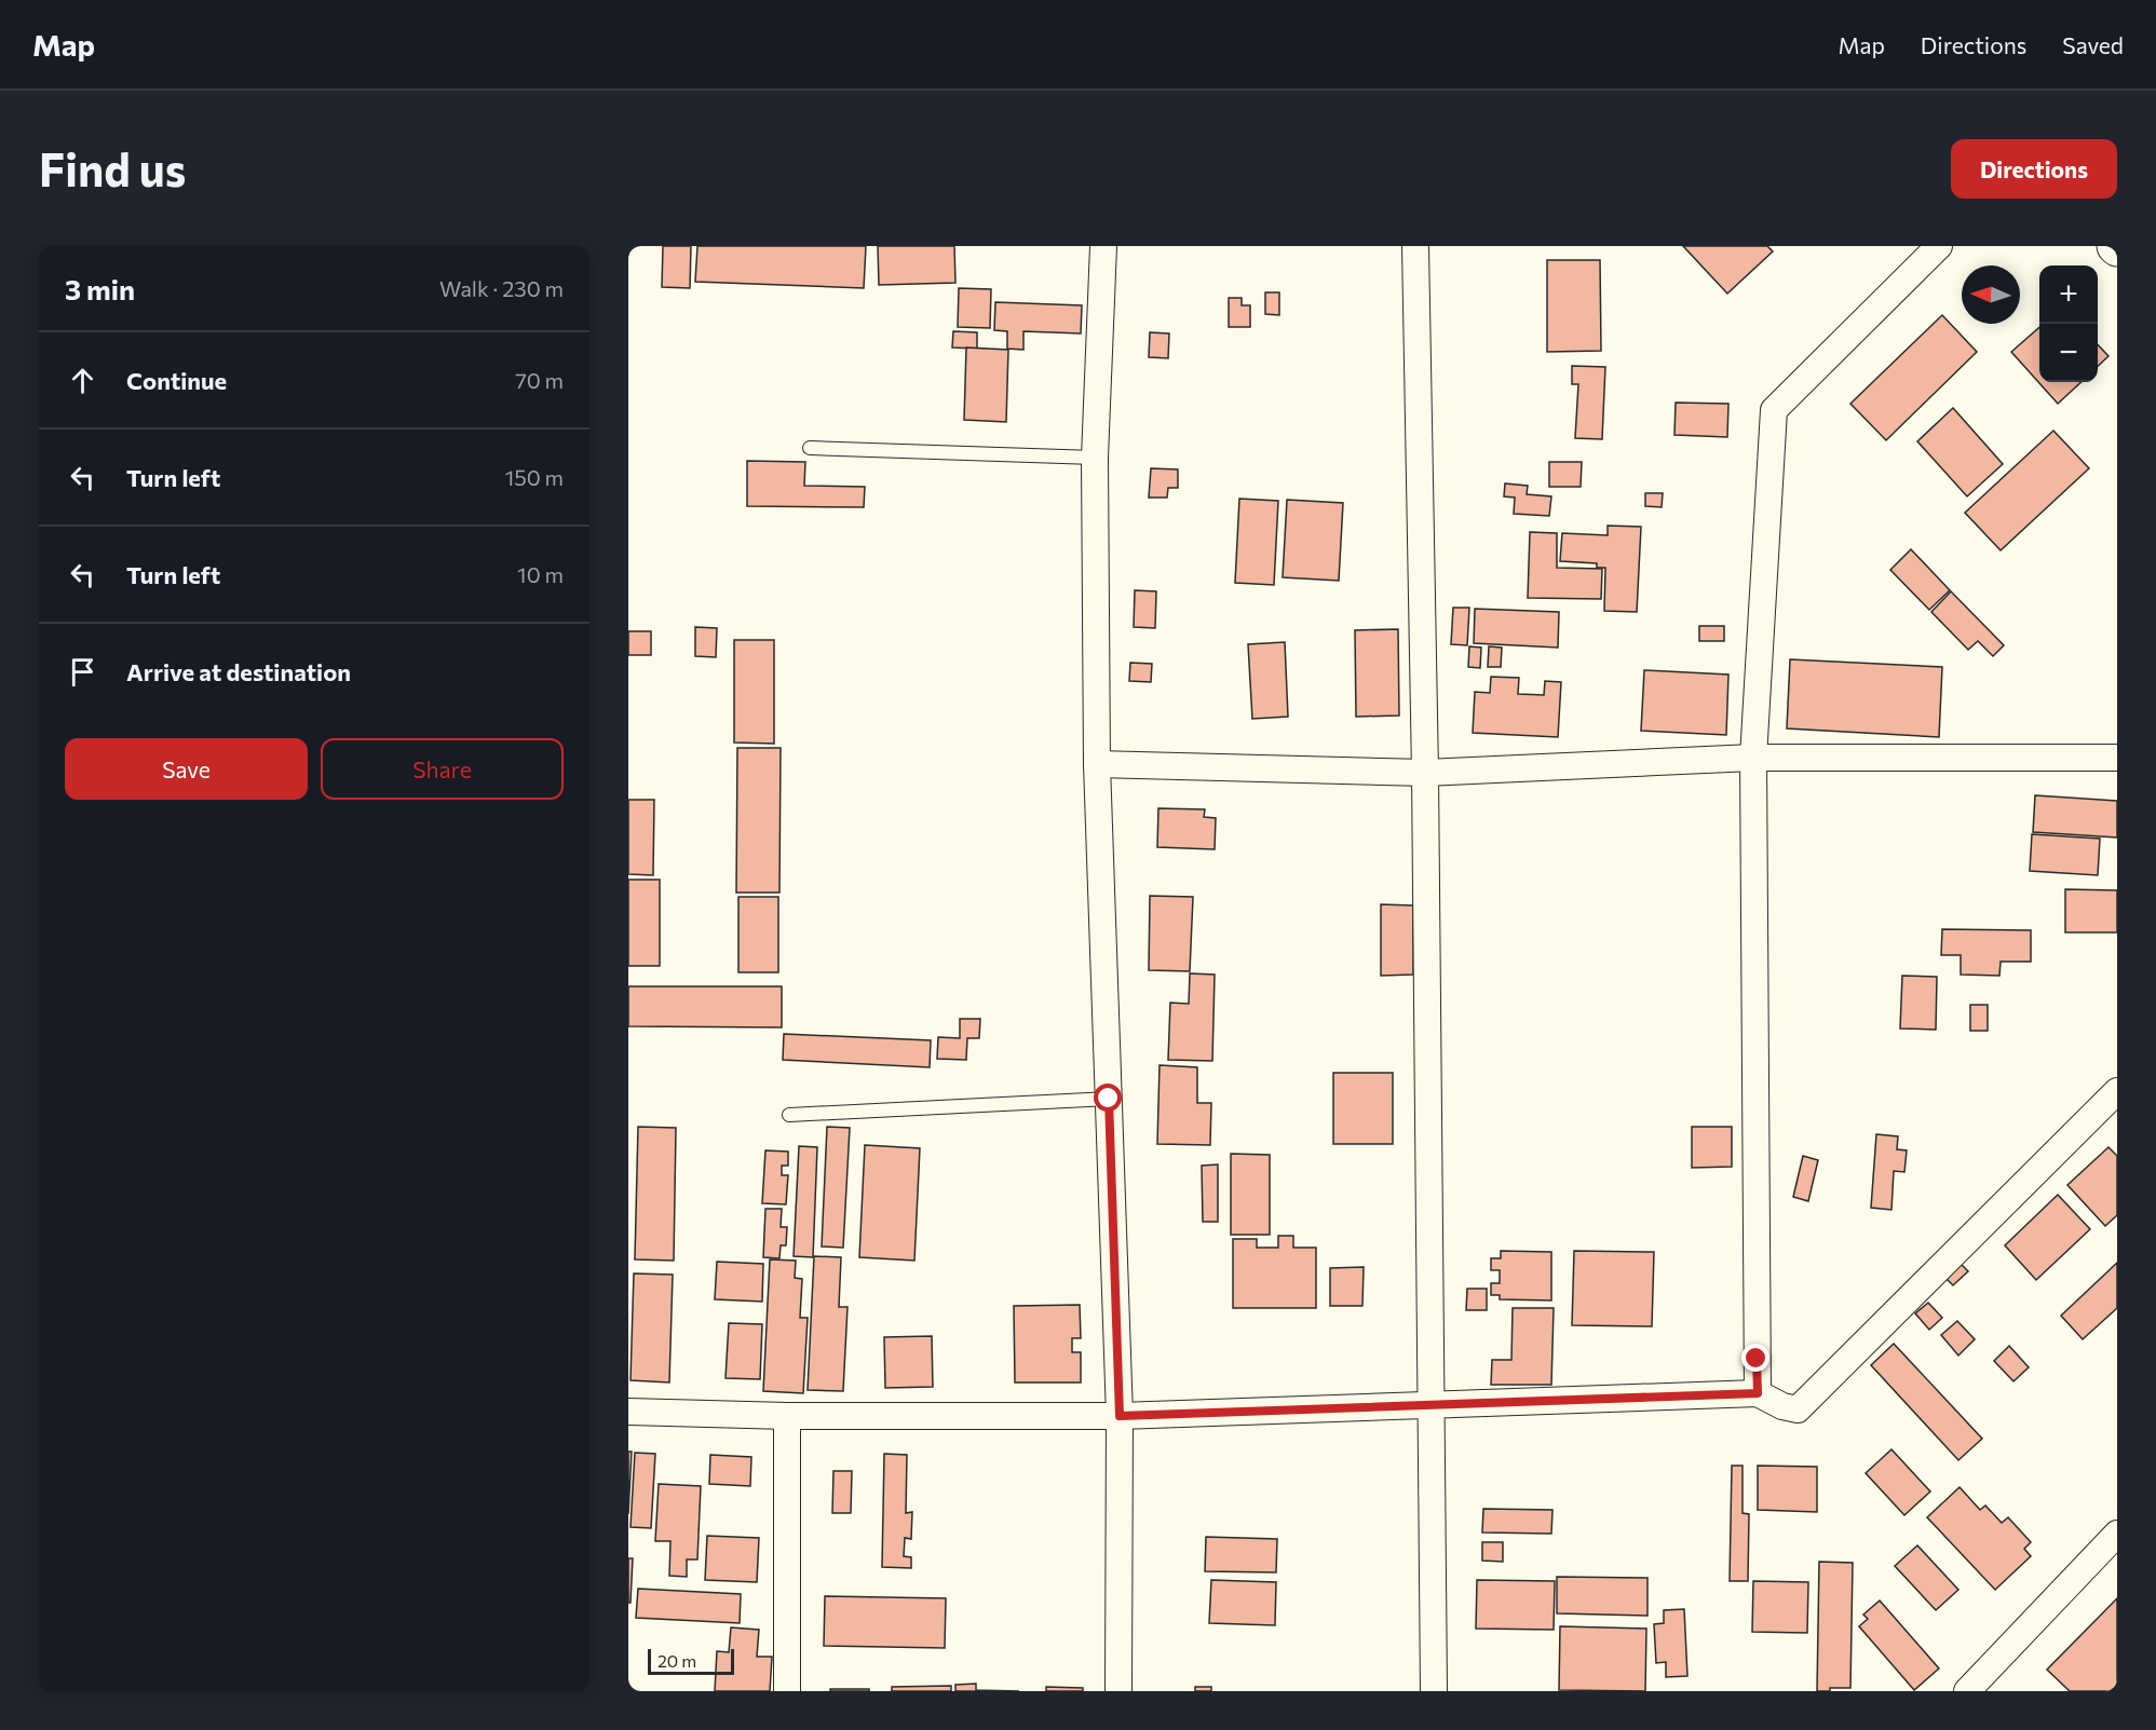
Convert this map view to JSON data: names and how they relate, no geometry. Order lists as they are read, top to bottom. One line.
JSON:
{"scale_bar":"20 m","north":"left","page":{"header":"Map","nav":["Map","Directions","Saved"],"buttons":["Directions",["Save","Share"]],"title":"Find us","heading":["3 min","Walk · 230 m"],"map_buttons":["+","−"],"list":[["Continue","70 m"],["Turn left","150 m"],["Turn left","10 m"],"Arrive at destination"],"scale":"20 m"}}
